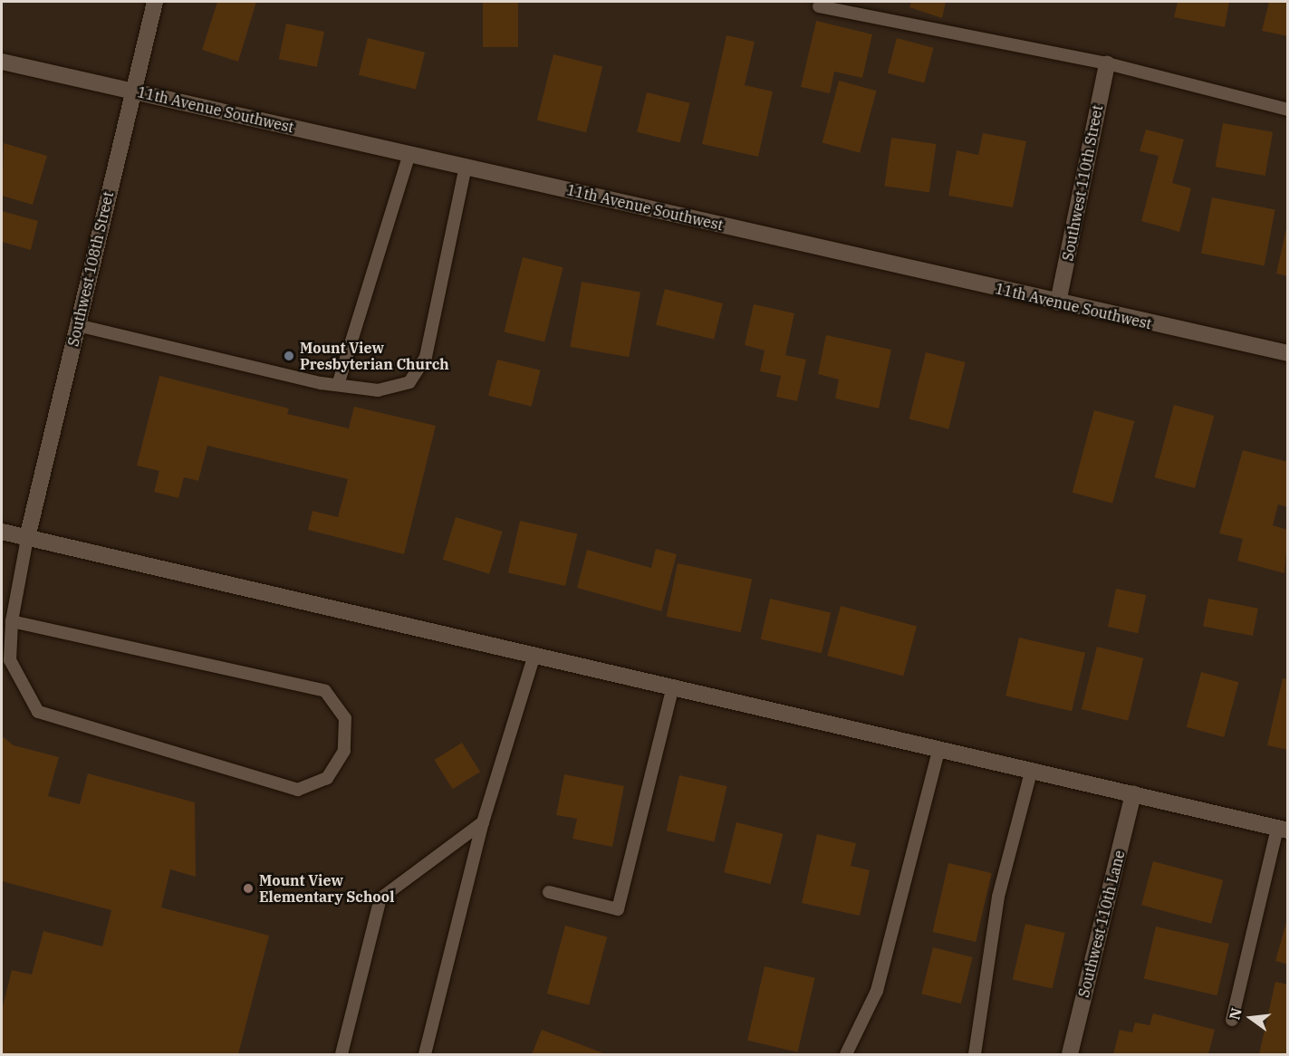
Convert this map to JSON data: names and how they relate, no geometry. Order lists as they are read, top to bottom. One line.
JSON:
{"streets":{"street":["11th Avenue Southwest","Southwest 110th Street","Southwest 108th Street","Southwest 110th Lane"]},"crossings":[["11th Avenue Southwest","Southwest 110th Street"],["11th Avenue Southwest","Southwest 108th Street"]],"places":["Mount View Presbyterian Church","Mount View Elementary School"],"north":"left"}
